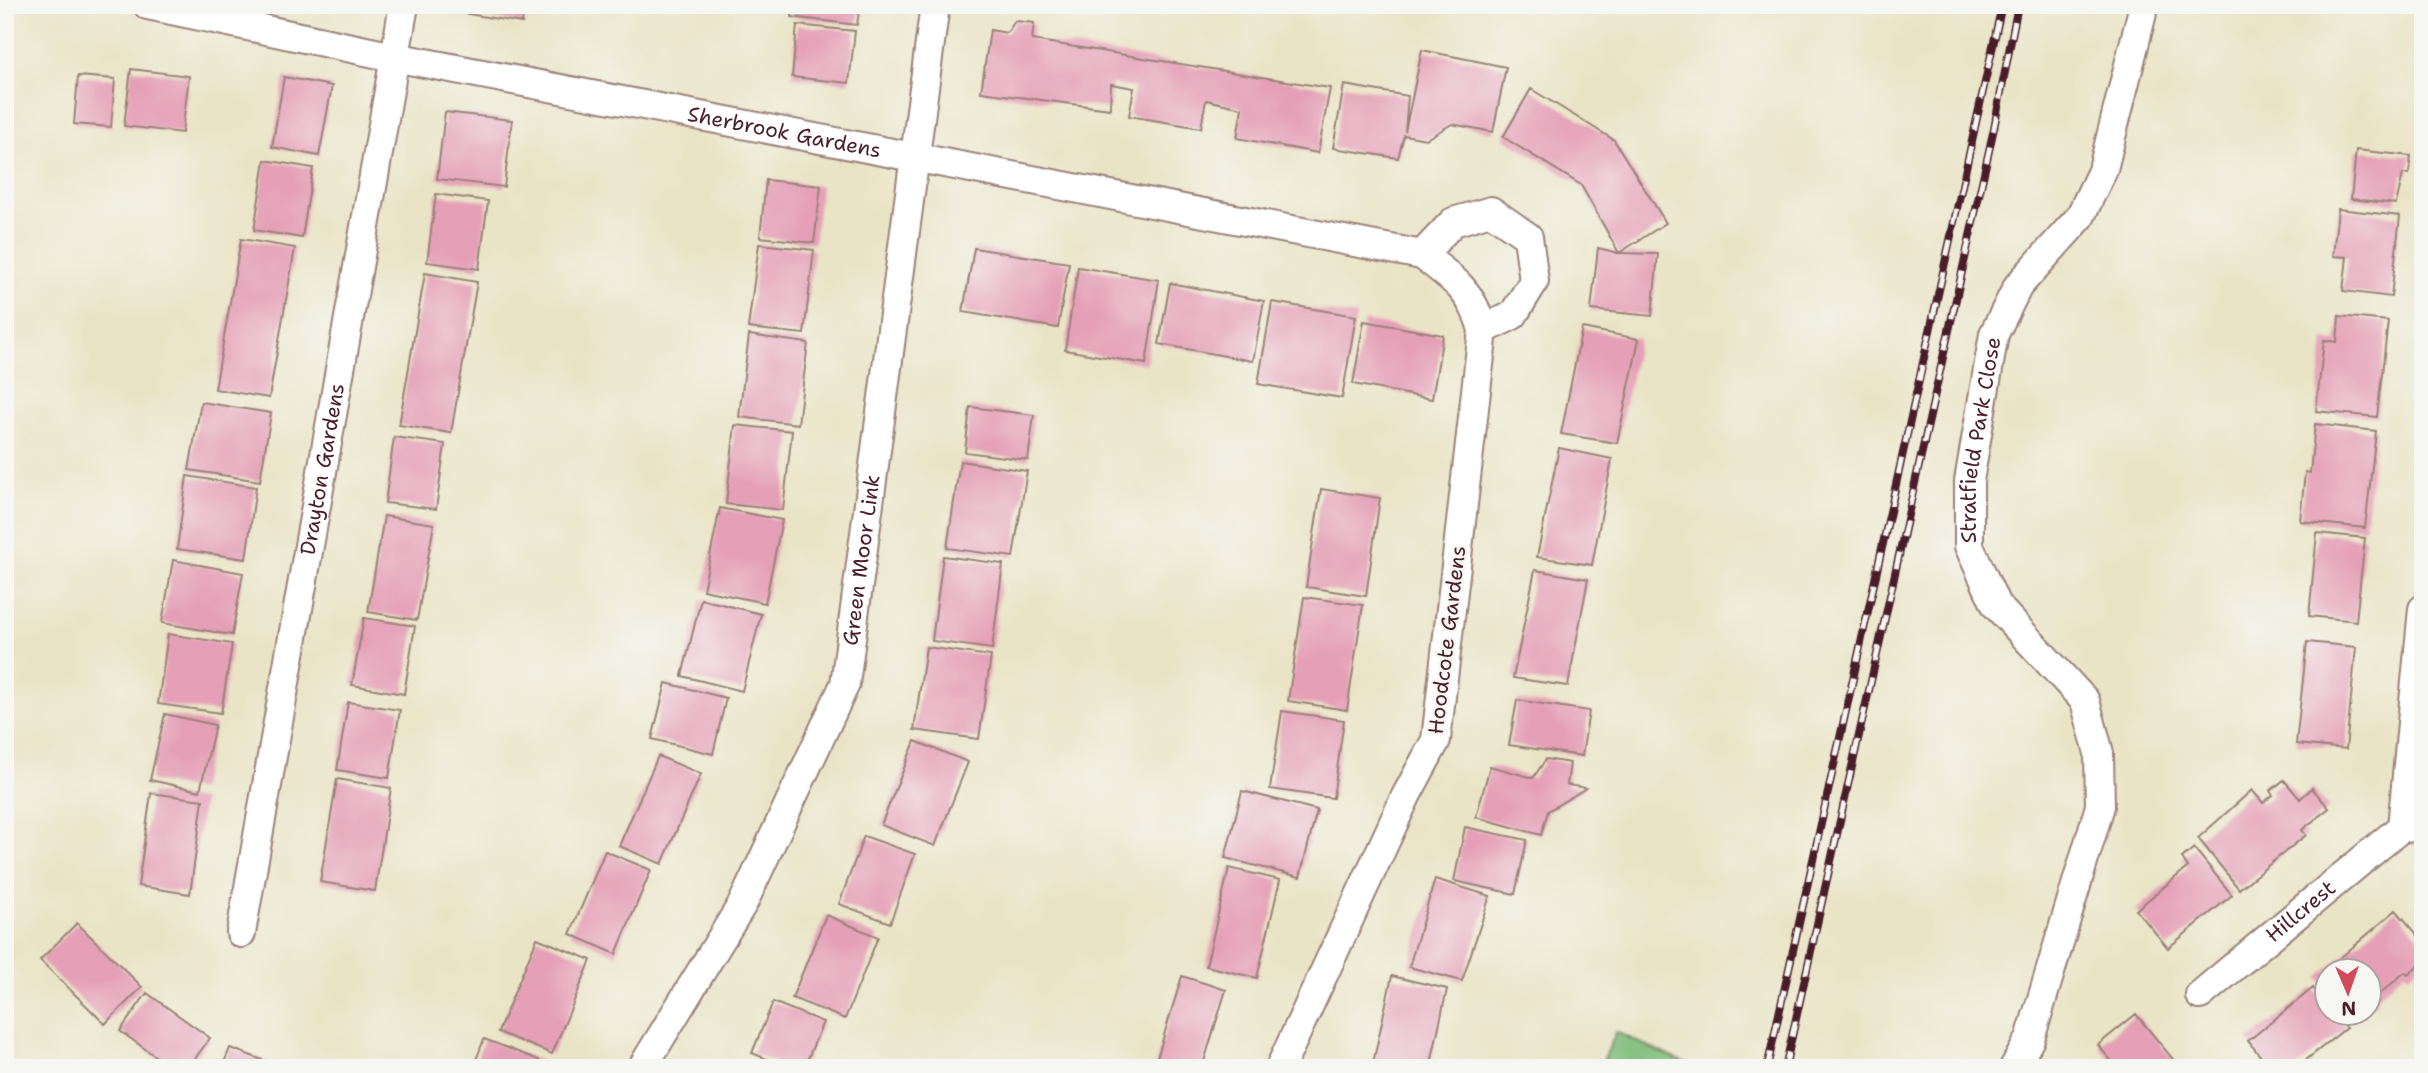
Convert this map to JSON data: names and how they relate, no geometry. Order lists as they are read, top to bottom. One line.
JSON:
{"streets":{"street":["Sherbrook Gardens","Stratfield Park Close","Drayton Gardens","Green Moor Link","Hoodcote Gardens","Hillcrest"]},"crossings":[["Sherbrook Gardens","Drayton Gardens"],["Sherbrook Gardens","Green Moor Link"],["Sherbrook Gardens","Hoodcote Gardens"]],"north":"bottom"}
